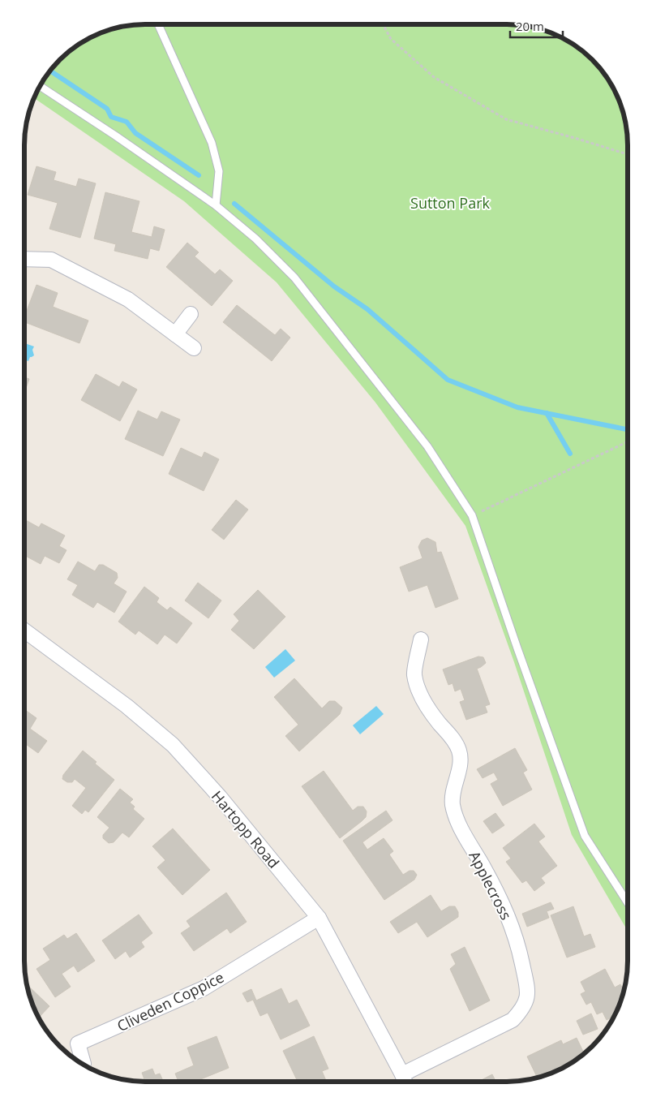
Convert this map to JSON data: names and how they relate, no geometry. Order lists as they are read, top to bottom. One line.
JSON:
{"streets":{"street":["Hartopp Road","Applecross","Cliveden Coppice"]},"crossings":[["Hartopp Road","Applecross"],["Hartopp Road","Cliveden Coppice"]],"parks":["Sutton Park"],"scale_bar":"20 m"}
